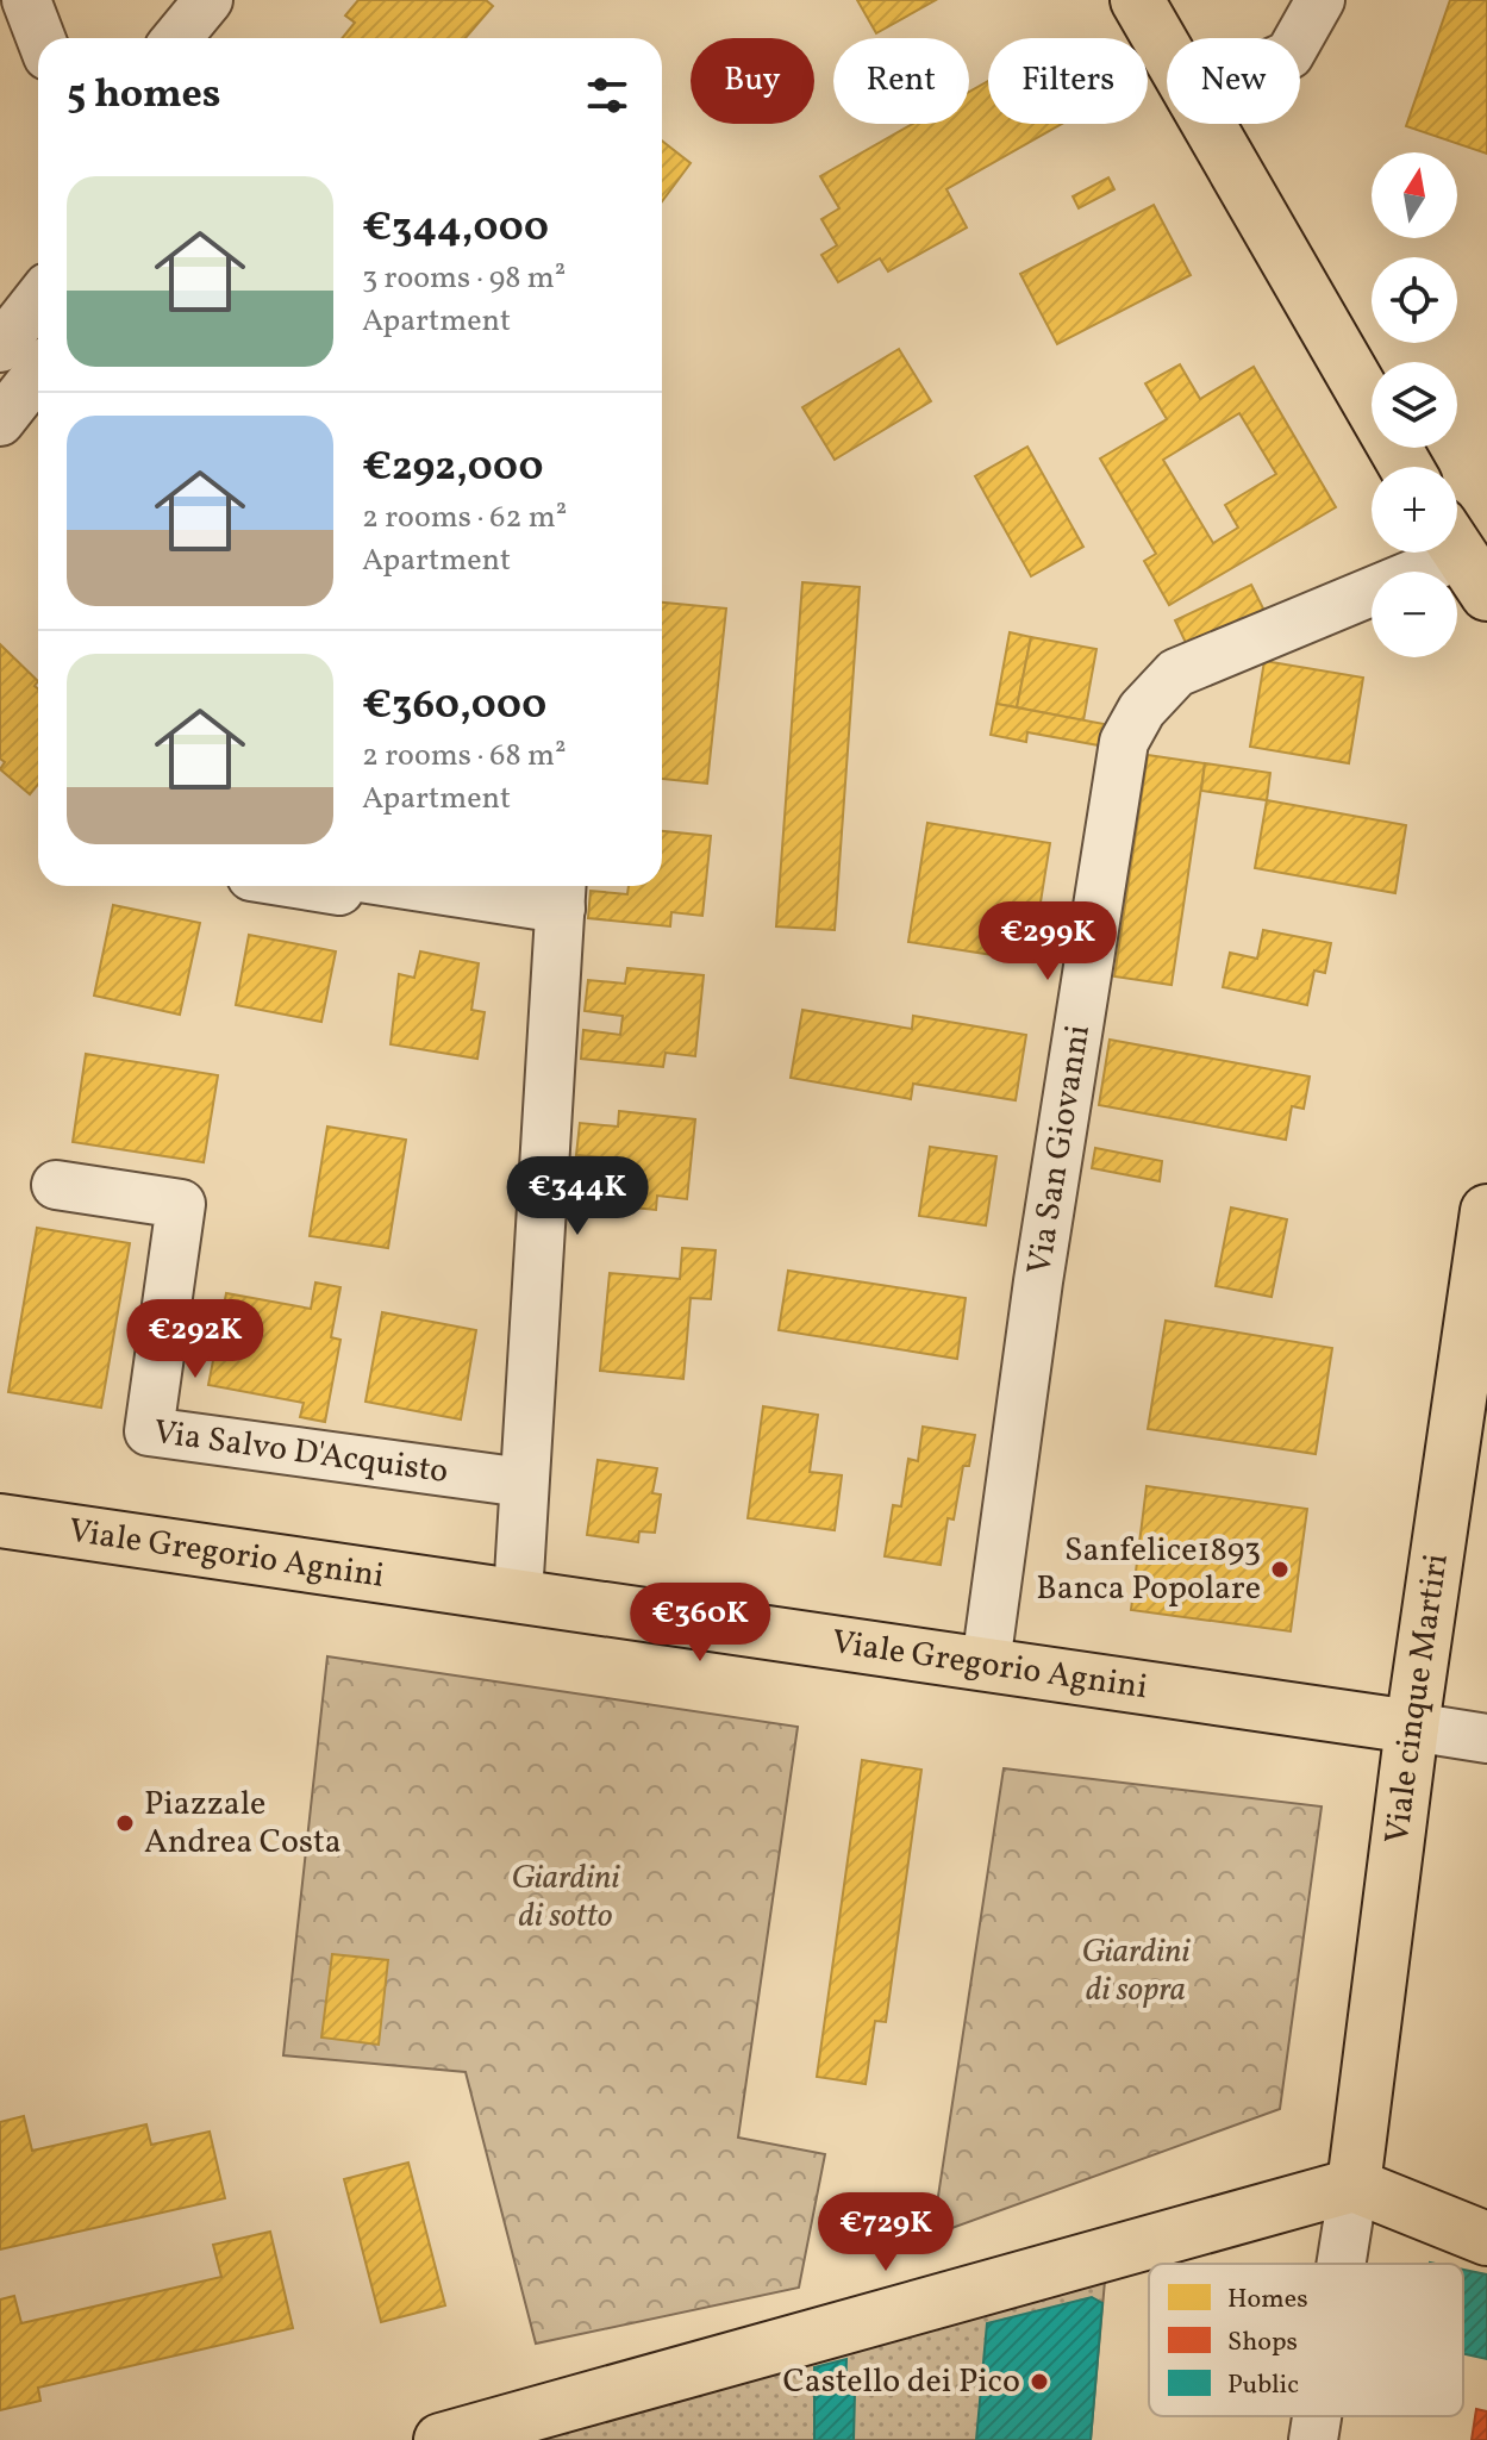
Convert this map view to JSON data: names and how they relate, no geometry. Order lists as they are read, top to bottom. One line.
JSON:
{"streets":{"main road":["Viale Gregorio Agnini","Viale cinque Martiri"],"street":["Via San Giovanni","Via Salvo D'Acquisto"]},"crossings":[["Via San Giovanni","Viale Gregorio Agnini"],["Viale Gregorio Agnini","Viale cinque Martiri"]],"parks":["Giardini di sotto","Giardini di sopra"],"places":["Sanfelice1893 Banca Popolare","Piazzale Andrea Costa","Castello dei Pico"],"legend":["Homes","Shops","Public"],"north":"top","page":{"chip":["Buy","Rent","Filters","New"],"heading":"5 homes","map_buttons":["+","−"],"list":[{"name":"€344,000","note":"3 rooms · 98 m² · Apartment"},{"name":"€292,000","note":"2 rooms · 62 m² · Apartment"},{"name":"€360,000","note":"2 rooms · 68 m² · Apartment"}],"price":["€299K","€344K","€292K","€360K","€729K"]}}
